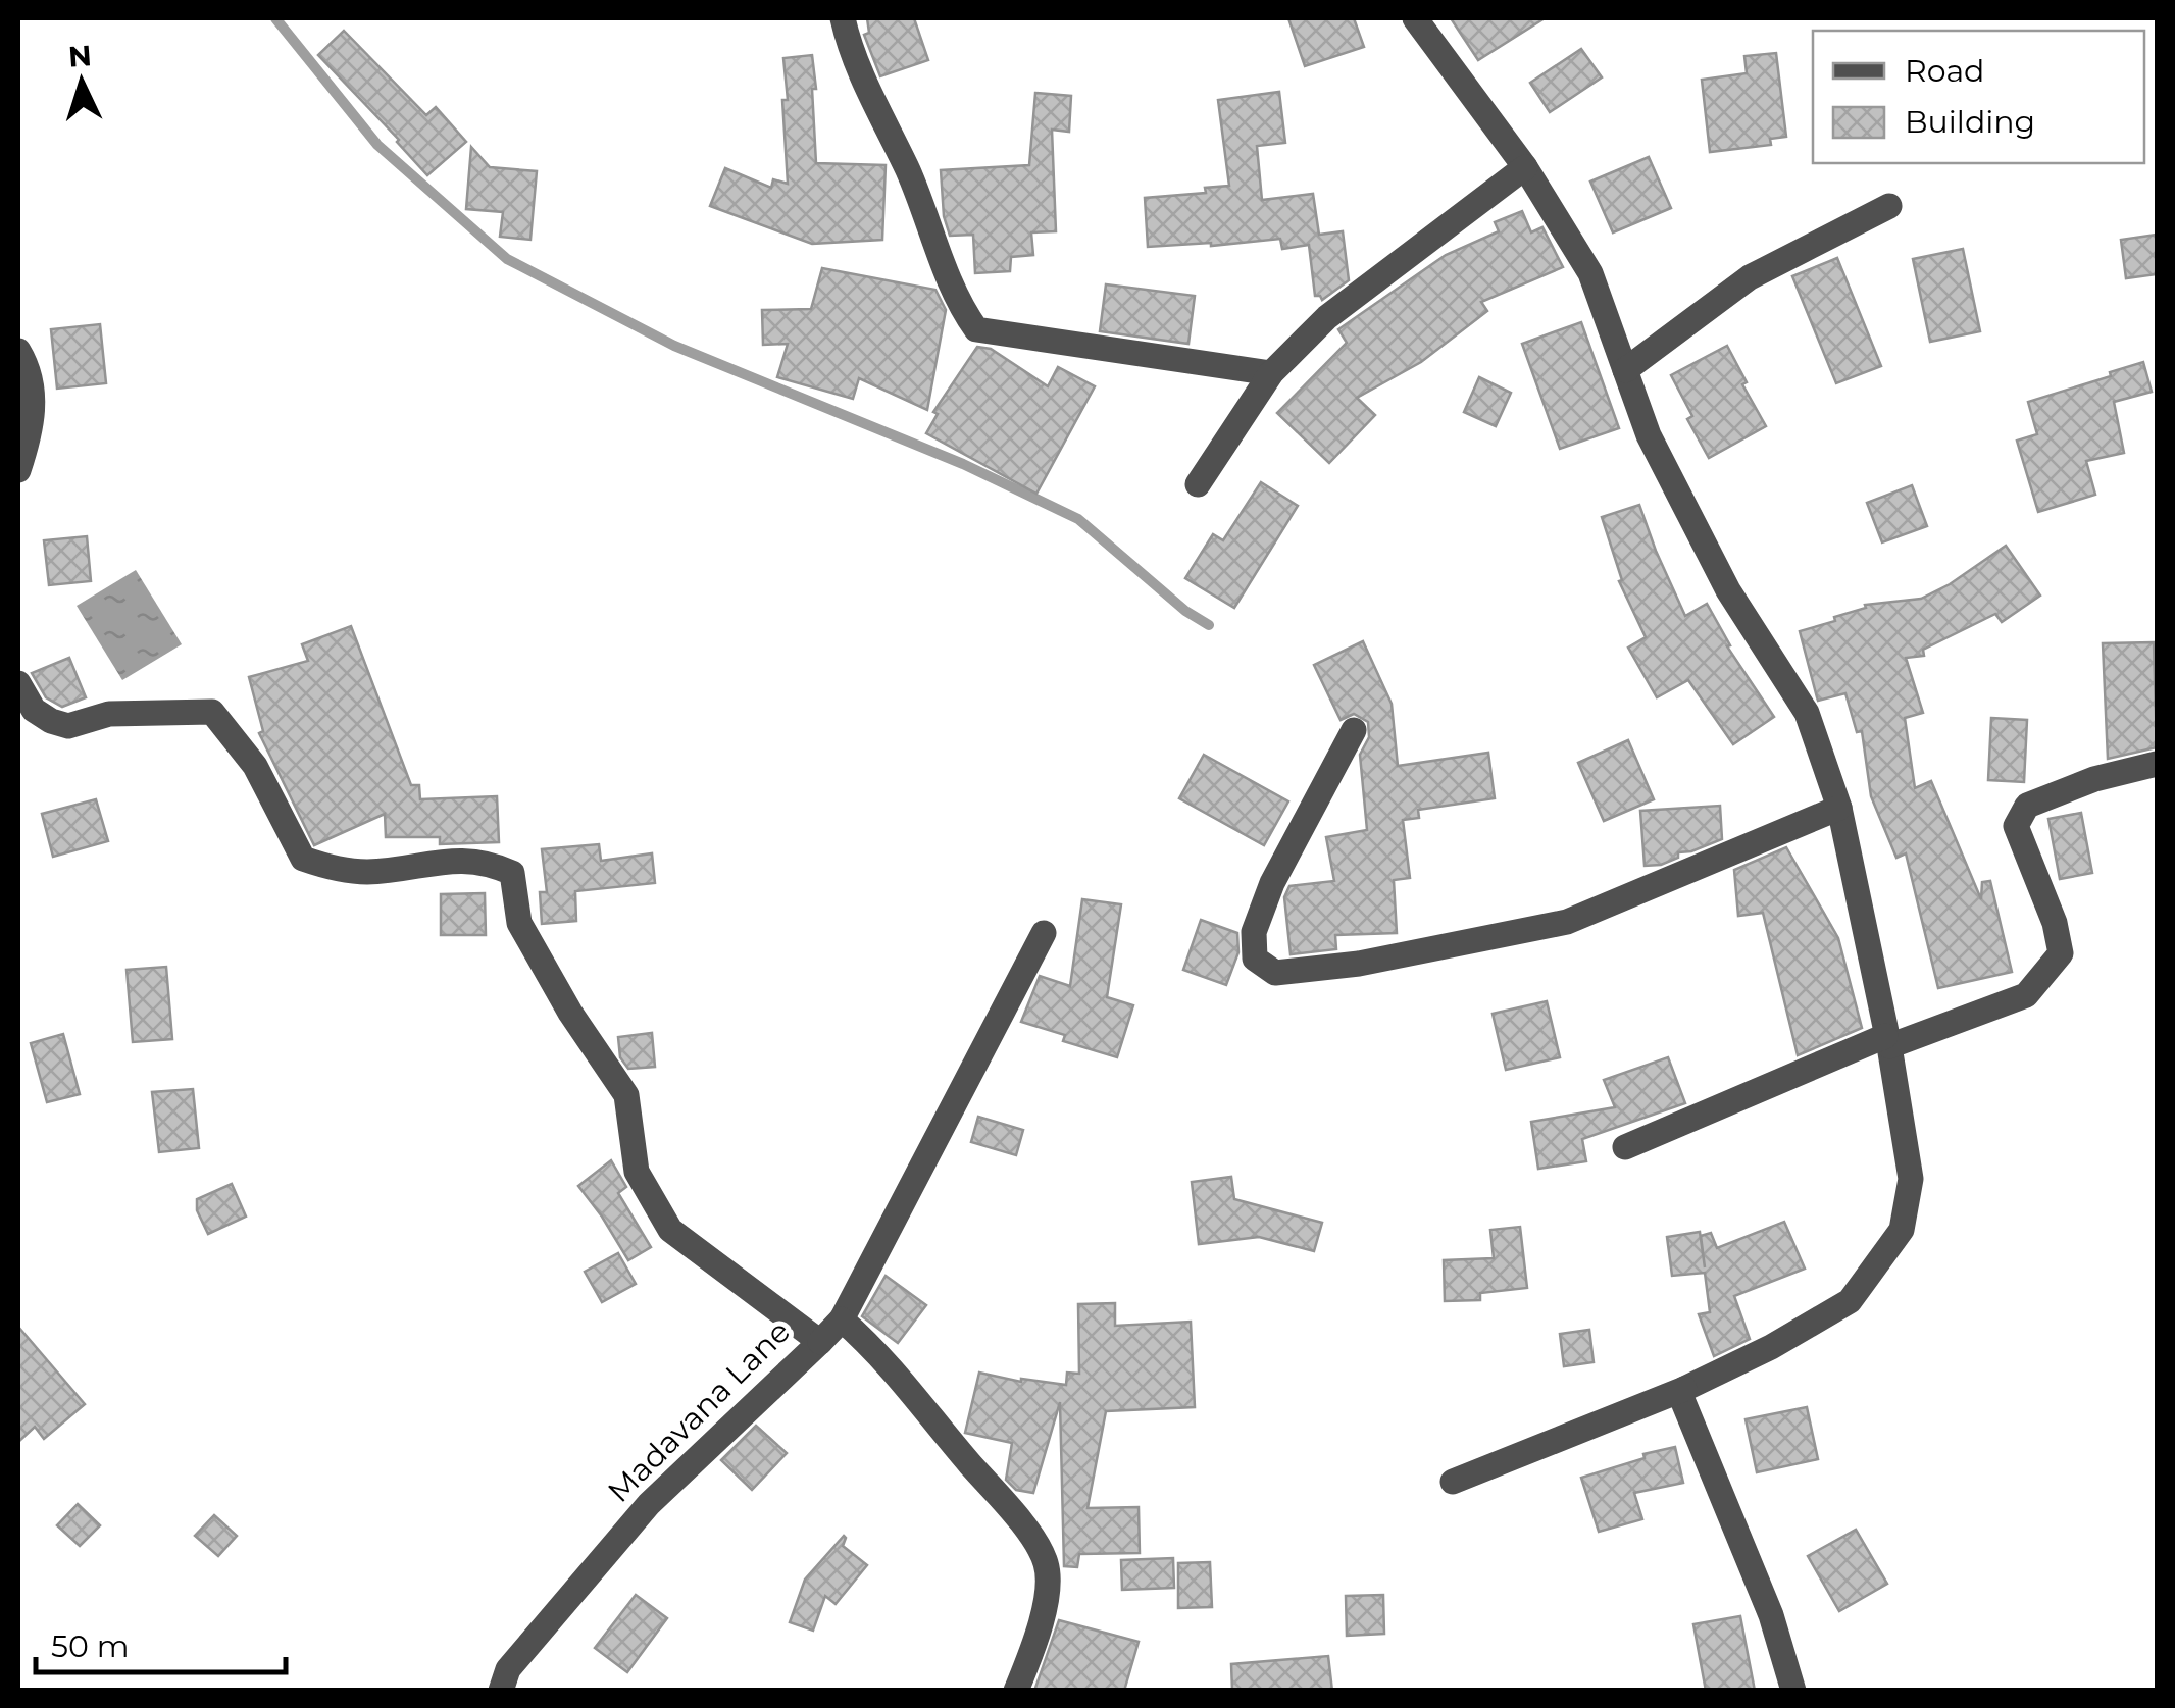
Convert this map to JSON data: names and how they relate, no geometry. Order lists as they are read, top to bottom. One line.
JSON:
{"streets":{"street":["Madavana Lane"]},"legend":["Road","Building"],"scale_bar":"50 m","north":"top"}
